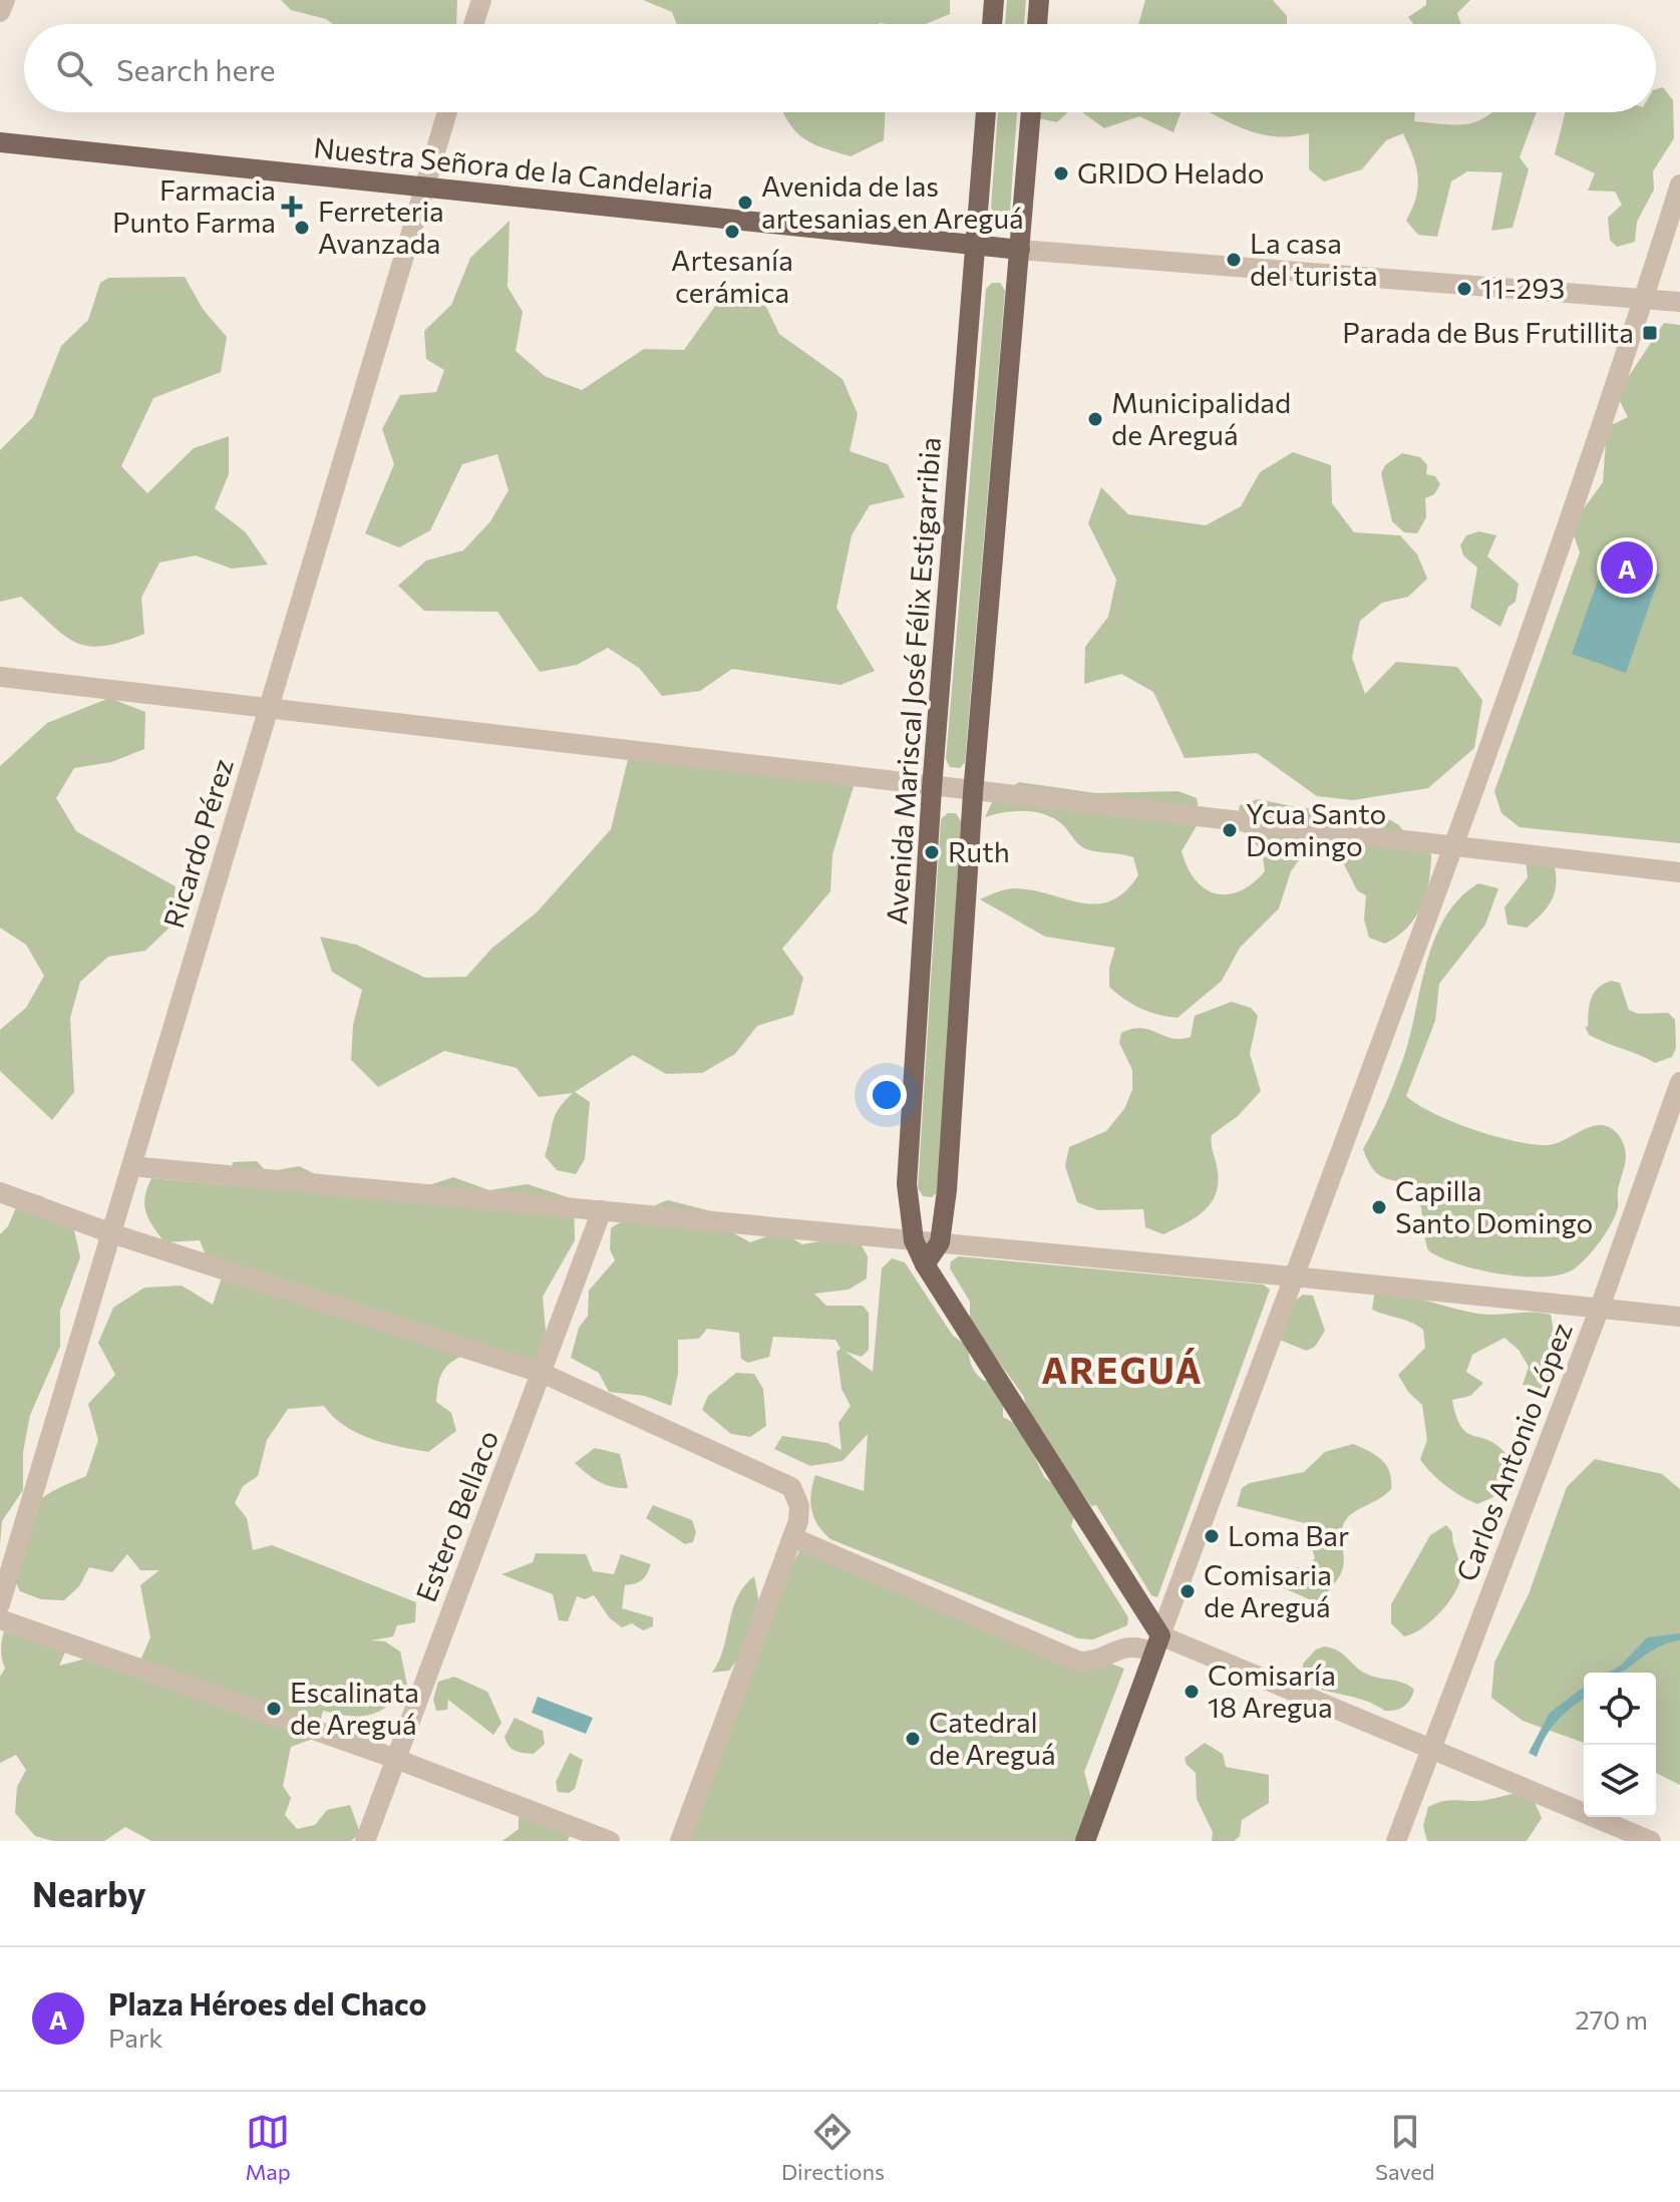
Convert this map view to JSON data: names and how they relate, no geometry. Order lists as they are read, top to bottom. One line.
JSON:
{"streets":{"main road":["Nuestra Señora de la Candelaria","Avenida Mariscal José Félix Estigarribia"],"street":["Ricardo Pérez","Carlos Antonio López","Estero Bellaco"]},"crossings":[["Nuestra Señora de la Candelaria","Avenida Mariscal José Félix Estigarribia"],["Nuestra Señora de la Candelaria","Ricardo Pérez"]],"districts":["AREGUÁ"],"places":{"other":["GRIDO Helado","Avenida de las artesanias en Areguá","Ferreteria Avanzada","Artesanía cerámica","La casa del turista","11-293","Municipalidad de Areguá","Ycua Santo Domingo","Ruth","Capilla Santo Domingo","Loma Bar","Comisaria de Areguá","Comisaría 18 Aregua","Escalinata de Areguá","Catedral de Areguá"],"health":["Farmacia Punto Farma"],"transit":["Parada de Bus Frutillita"]},"page":{"search":"Search here","pins":"A","heading":"Nearby","list":[{"mark":"A","name":"Plaza Héroes del Chaco","note":"Park","value":"270 m"}],"nav":["Map","Directions","Saved"]}}
